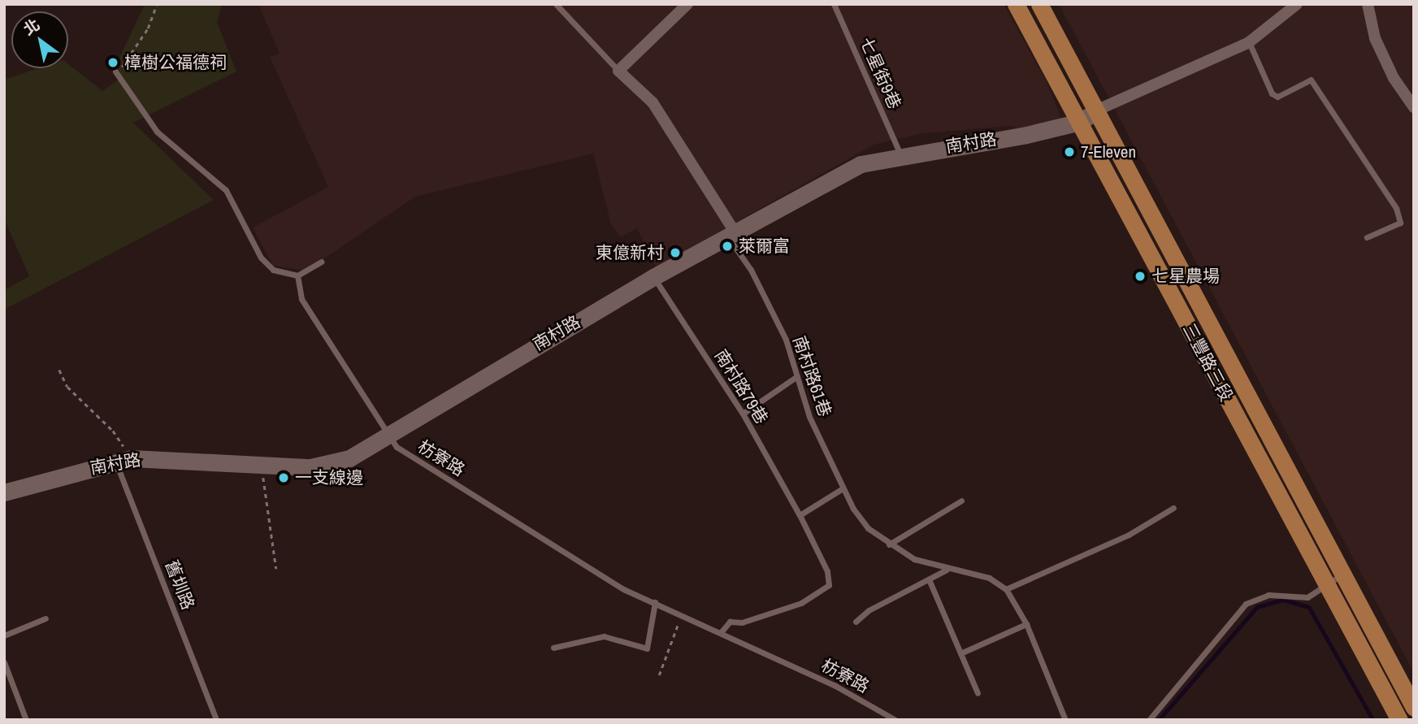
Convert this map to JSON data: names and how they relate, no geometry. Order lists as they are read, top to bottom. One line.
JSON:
{"streets":{"main road":["三豐路三段"],"street":["南村路"],"lane":["七星街9巷","南村路61巷","南村路79巷","枋寮路","舊圳路"]},"crossings":[["七星街9巷","南村路"],["南村路","三豐路三段"],["南村路","南村路61巷"],["南村路","南村路79巷"],["南村路","枋寮路"],["南村路","舊圳路"],["南村路79巷","枋寮路"]],"places":["樟樹公福德祠","7-Eleven","萊爾富","東億新村","七星農場","一支線邊"],"north":"top left"}
